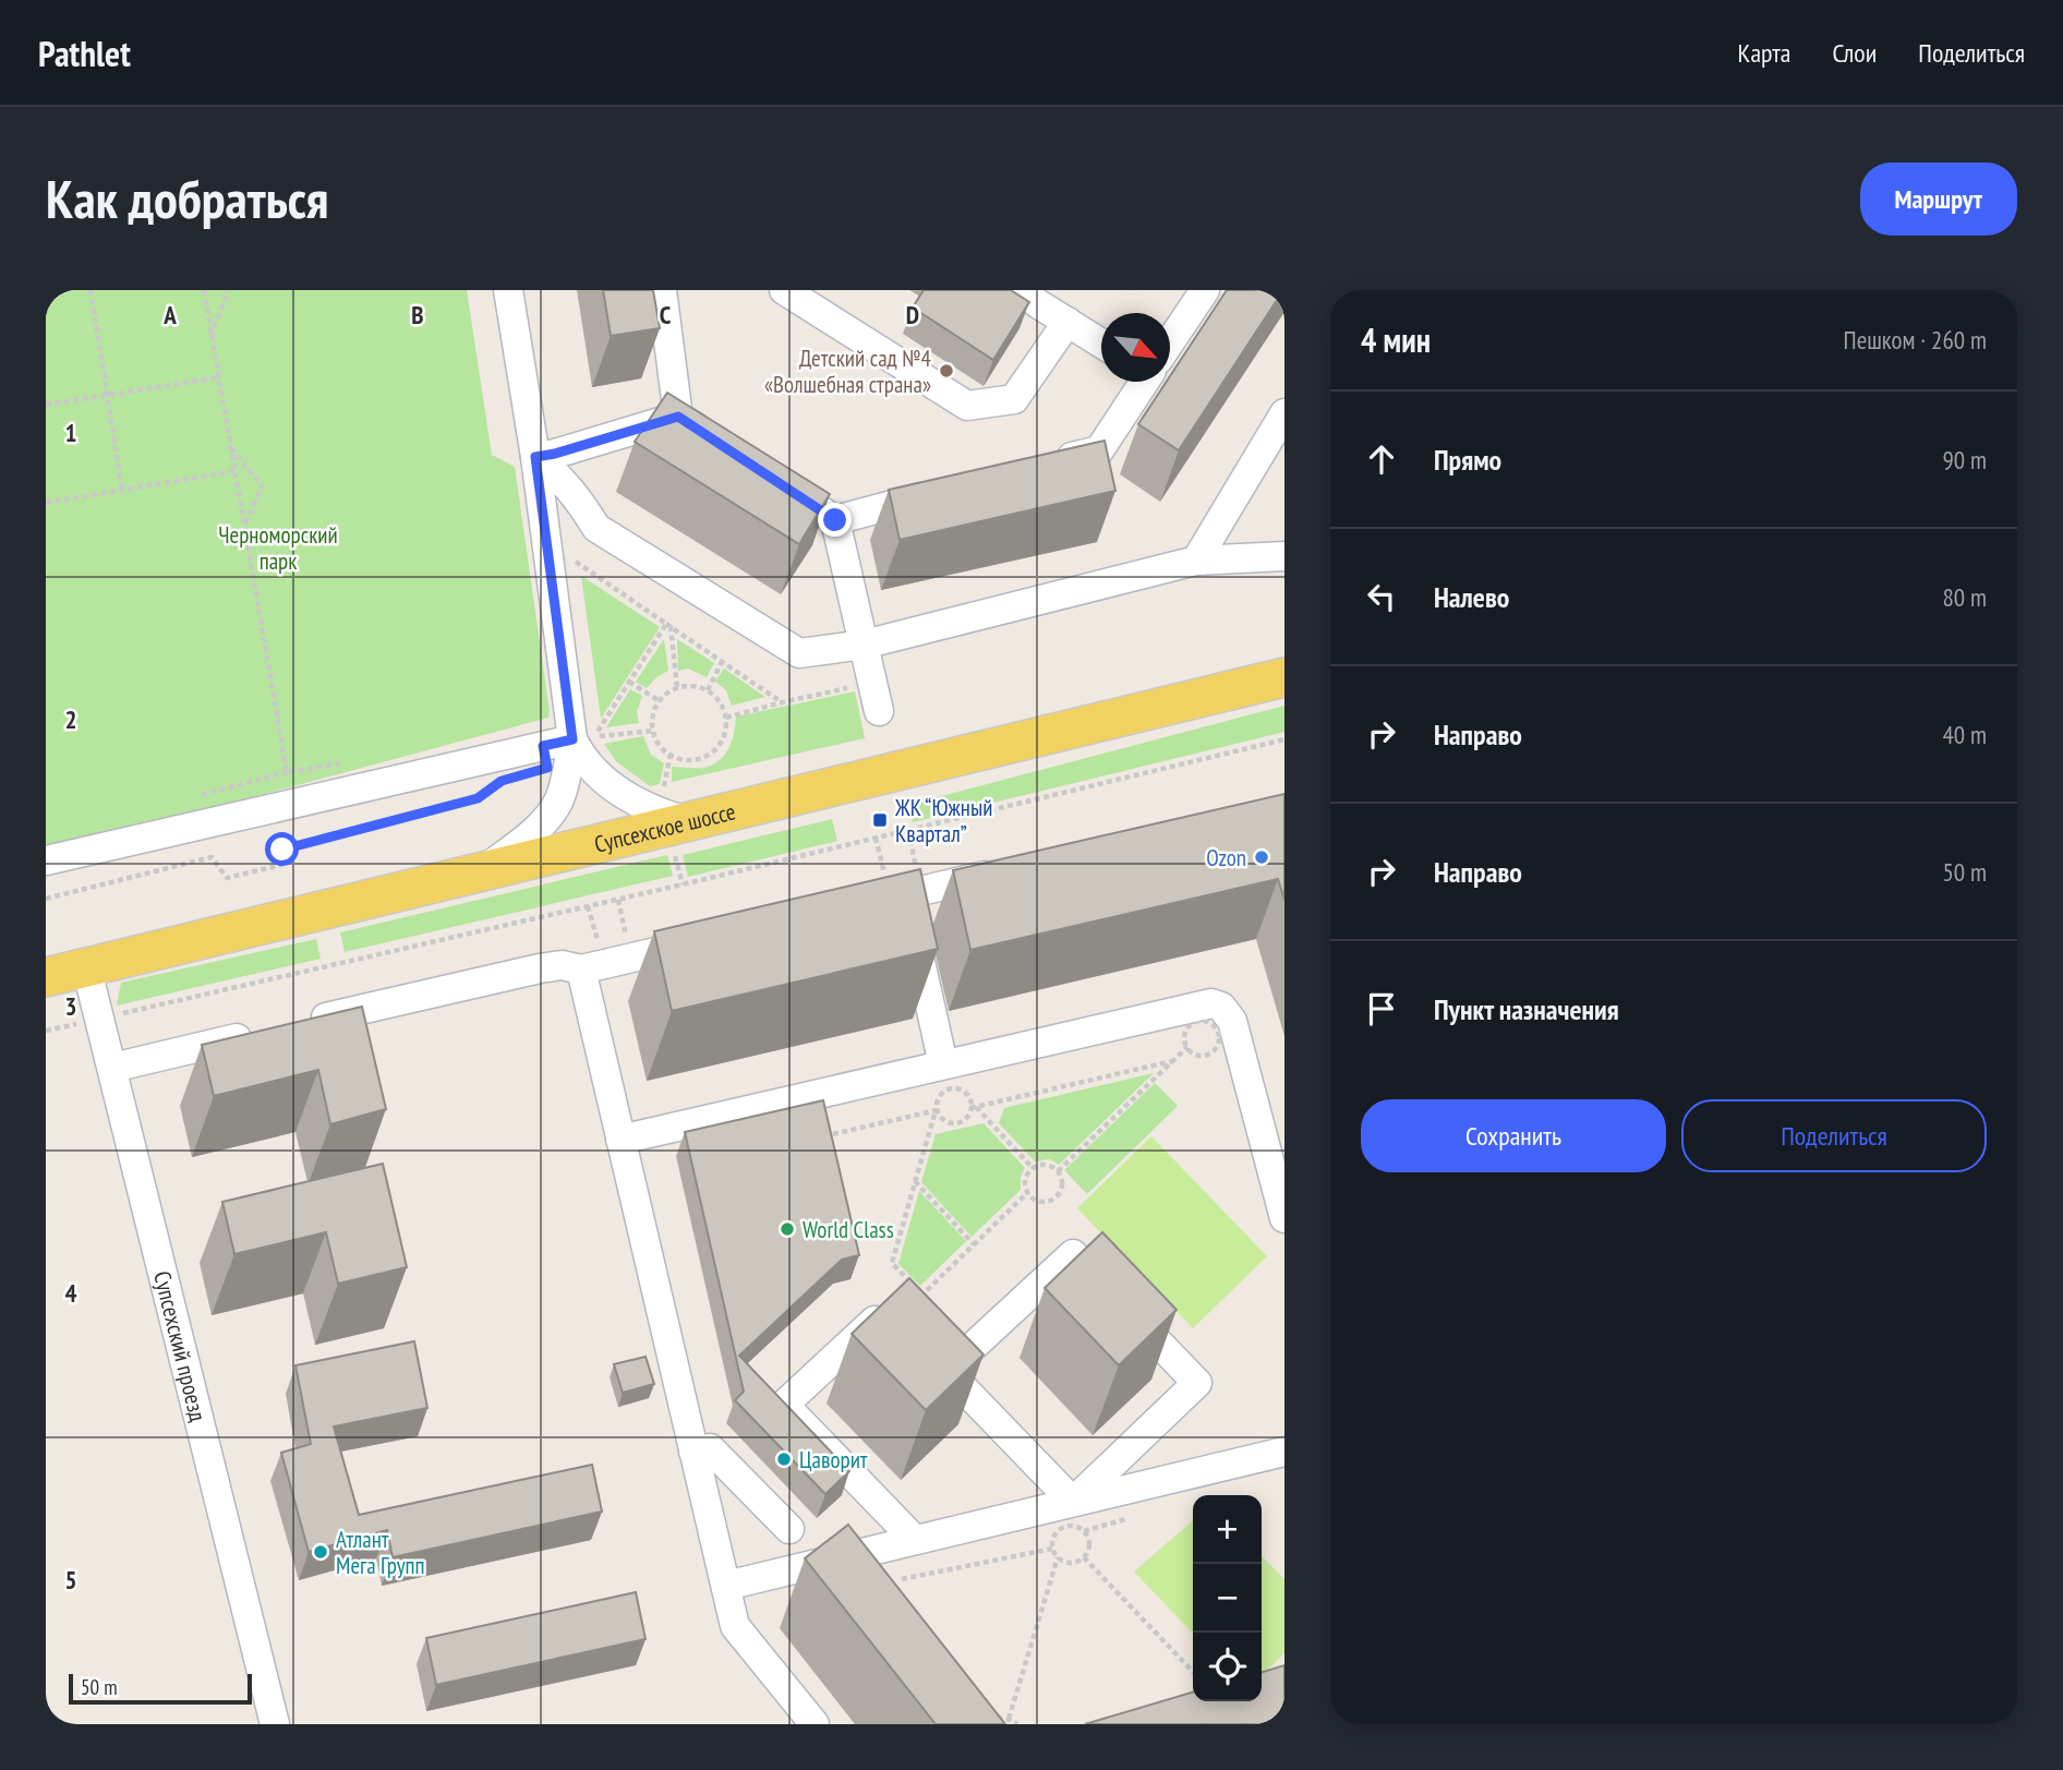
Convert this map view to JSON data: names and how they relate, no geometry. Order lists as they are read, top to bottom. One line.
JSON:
{"streets":{"main road":["Супсехское шоссе"],"street":["Супсехский проезд"]},"crossings":[["Супсехское шоссе","Супсехский проезд"]],"parks":["Черноморский парк"],"places":{"other":["Детский сад №4 «Волшебная страна»","Ozon","World Class","Цаворит","Атлант Мега Групп"],"transit":["ЖК “Южный Квартал”"]},"scale_bar":"50 m","north":"bottom right","page":{"header":"Pathlet","nav":["Карта","Слои","Поделиться"],"buttons":["Маршрут",["Сохранить","Поделиться"]],"title":"Как добраться","heading":["4 мин","Пешком · 260 m"],"list":[["Прямо","90 m"],["Налево","80 m"],["Направо","40 m"],["Направо","50 m"],"Пункт назначения"],"map_buttons":["+","−"],"scale":"50 m"},"grid":{"columns":["A","B","C","D"],"rows":["1","2","3","4","5"]}}
